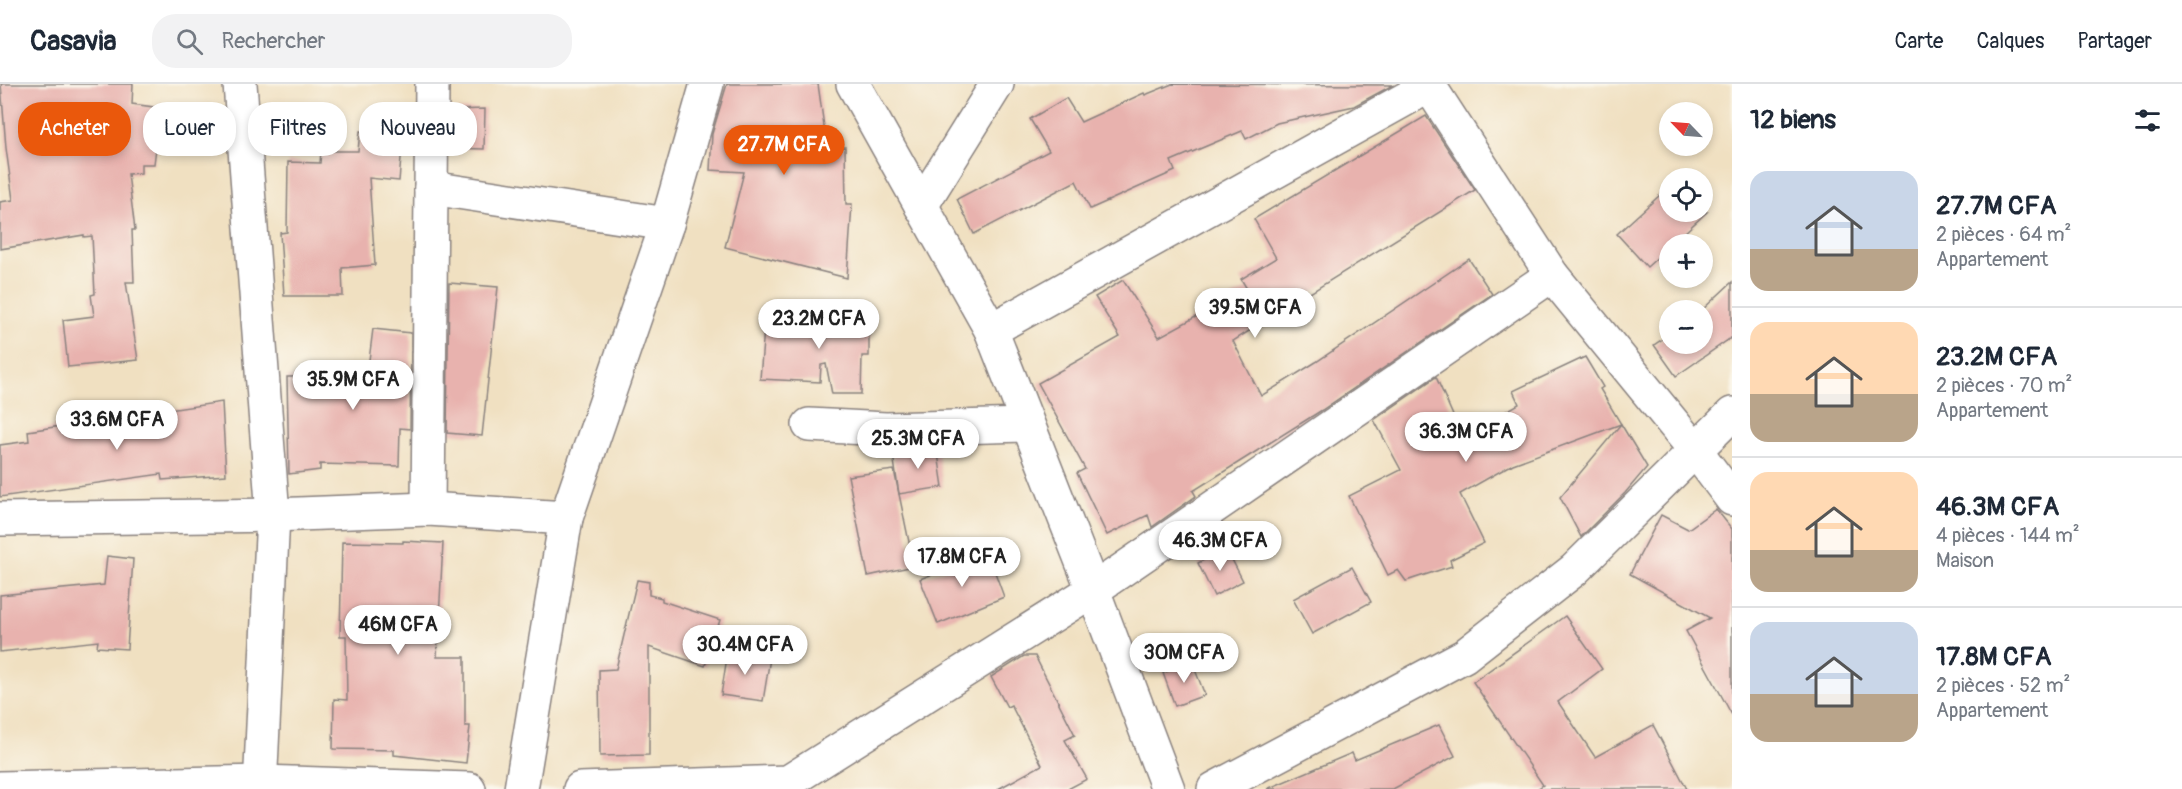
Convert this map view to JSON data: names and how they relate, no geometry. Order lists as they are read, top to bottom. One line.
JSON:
{"north":"top left","page":{"header":"Casavia","search":"Rechercher","nav":["Carte","Calques","Partager"],"heading":"12 biens","map_buttons":["+","−"],"chip":["Acheter","Louer","Filtres","Nouveau"],"price":["27.7M CFA","39.5M CFA","23.2M CFA","35.9M CFA","33.6M CFA","36.3M CFA","25.3M CFA","46.3M CFA","17.8M CFA","46M CFA","30.4M CFA","30M CFA"],"list":[{"name":"27.7M CFA","note":"2 pièces · 64 m² · Appartement"},{"name":"23.2M CFA","note":"2 pièces · 70 m² · Appartement"},{"name":"46.3M CFA","note":"4 pièces · 144 m² · Maison"},{"name":"17.8M CFA","note":"2 pièces · 52 m² · Appartement"}]}}
